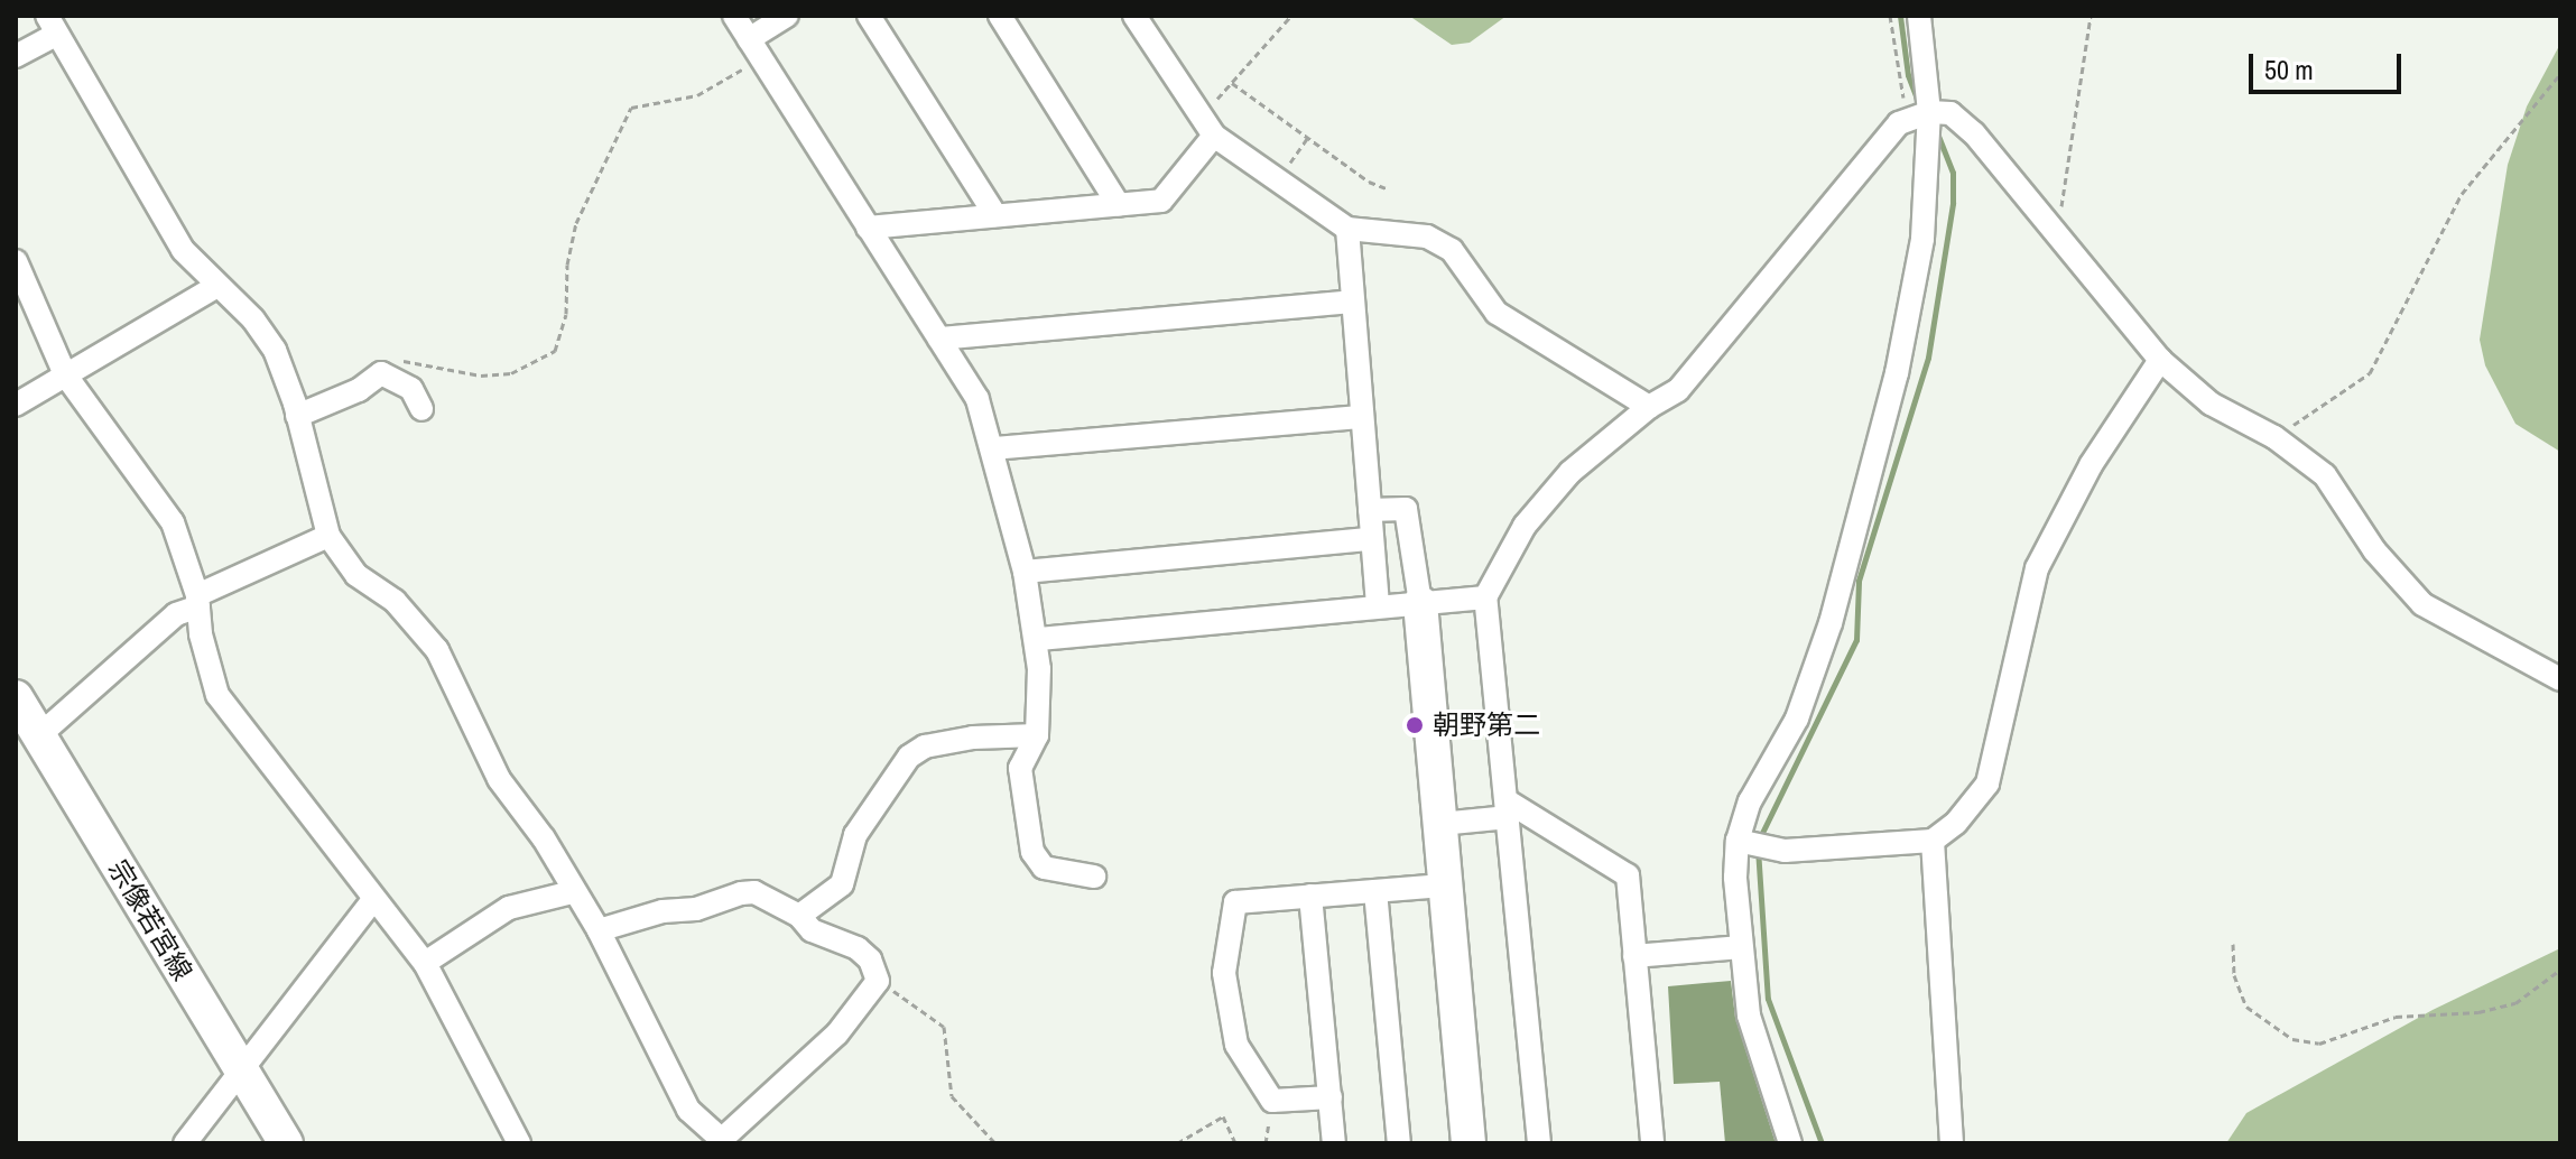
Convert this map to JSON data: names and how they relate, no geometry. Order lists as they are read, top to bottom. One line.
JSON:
{"streets":{"street":["宗像若宮線"]},"places":["朝野第二"],"scale_bar":"50 m"}
